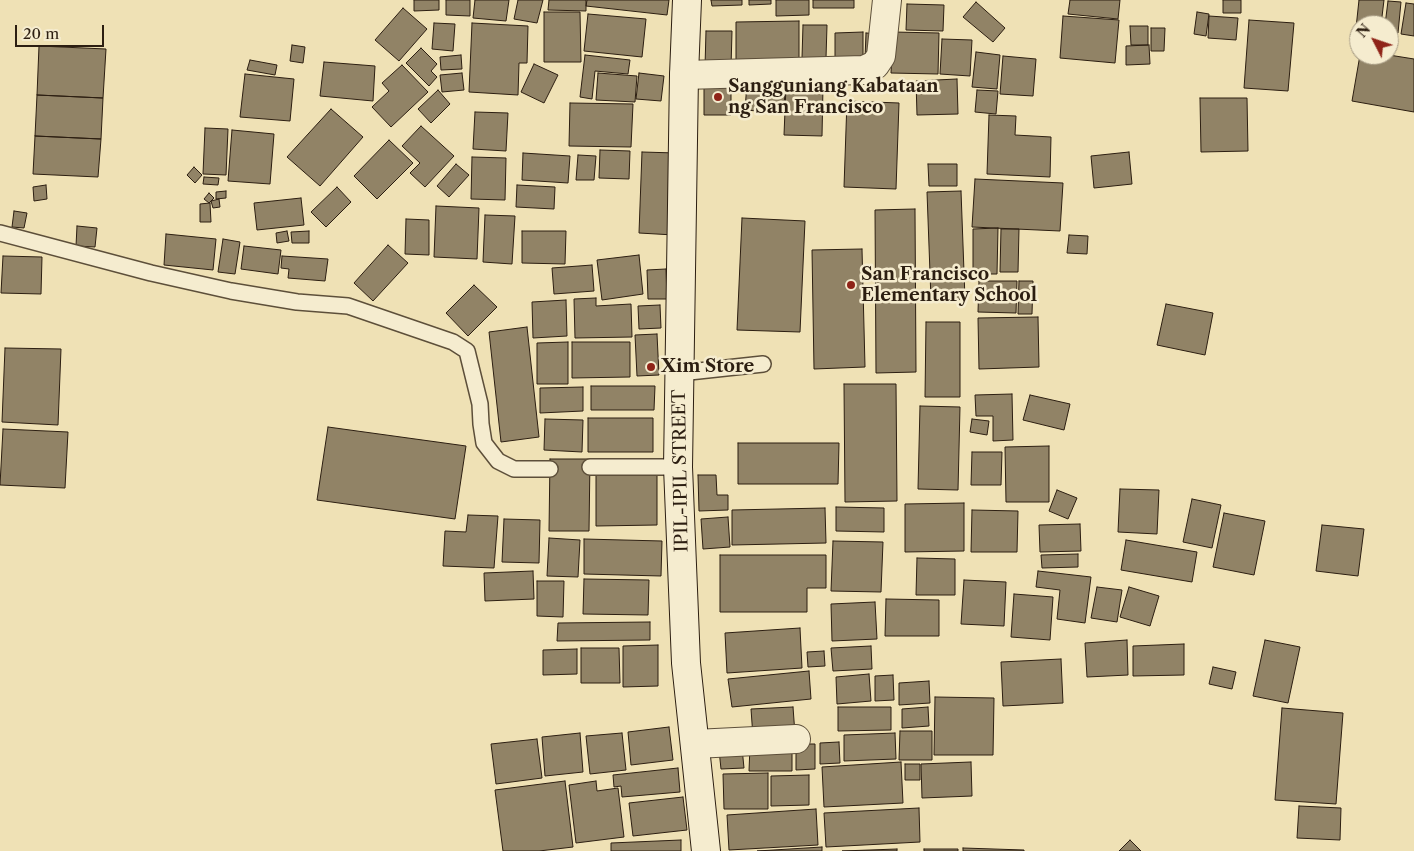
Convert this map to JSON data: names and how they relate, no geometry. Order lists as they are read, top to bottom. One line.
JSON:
{"streets":{"street":["IPIL-IPIL STREET"]},"places":["Sangguniang Kabataan ng San Francisco","San Francisco Elementary School","Xim Store"],"scale_bar":"20 m","north":"top left"}
